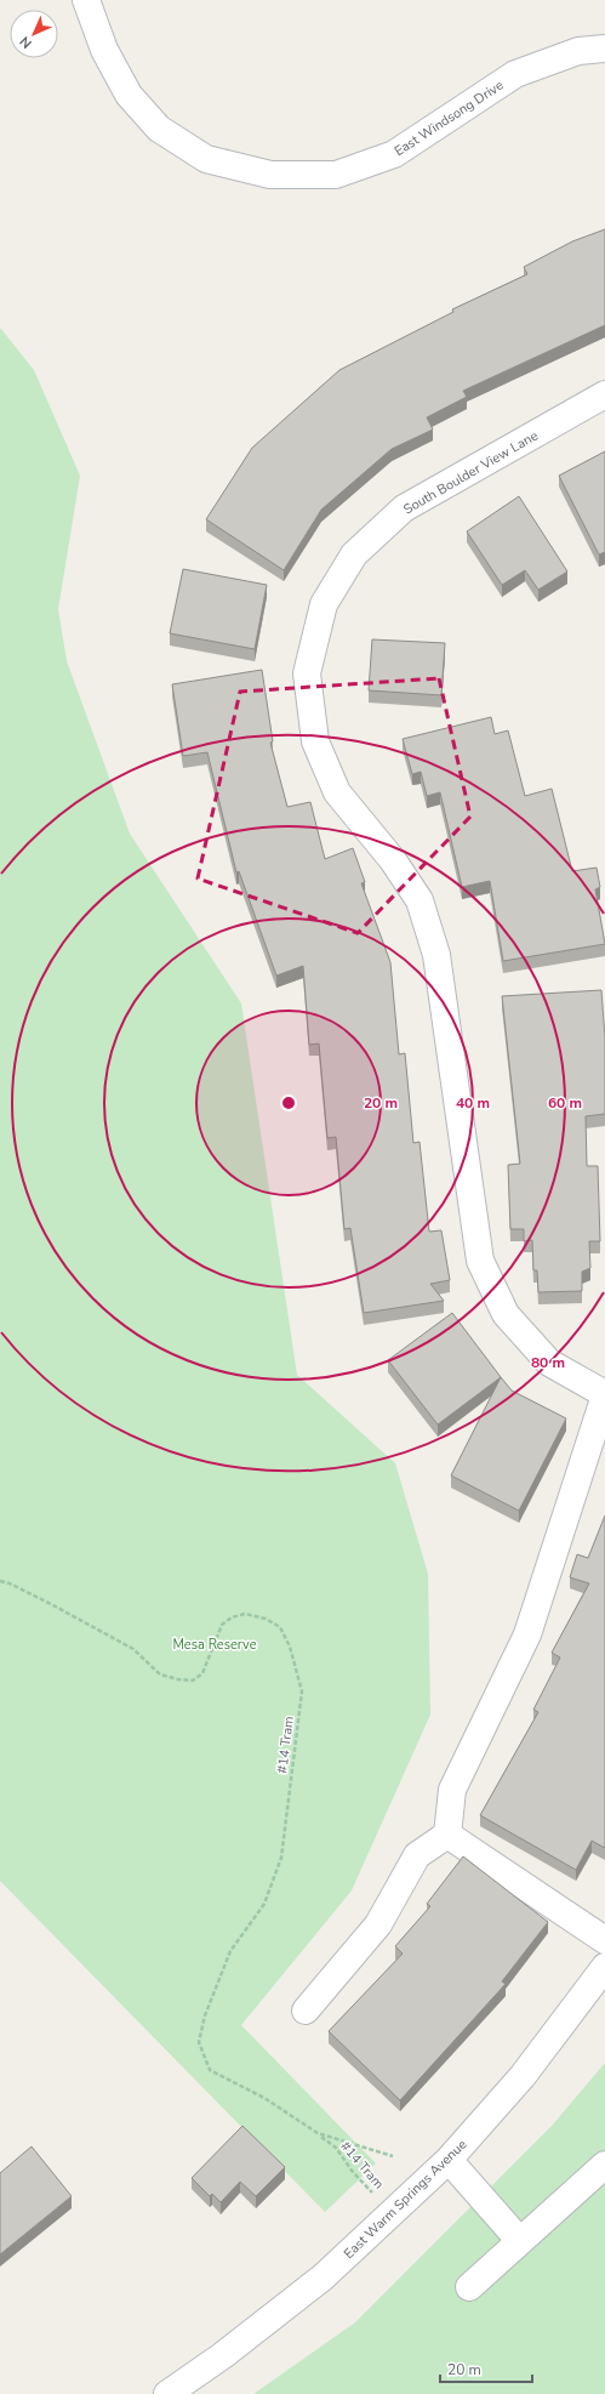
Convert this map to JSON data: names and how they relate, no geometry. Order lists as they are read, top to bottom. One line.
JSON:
{"streets":{"street":["East Windsong Drive","South Boulder View Lane","East Warm Springs Avenue"],"path":["#14 Tram"]},"crossings":[["#14 Tram","East Warm Springs Avenue"]],"parks":["Mesa Reserve"],"scale_bar":"20 m","north":"bottom left","rings":["20 m","40 m","60 m","80 m"]}
